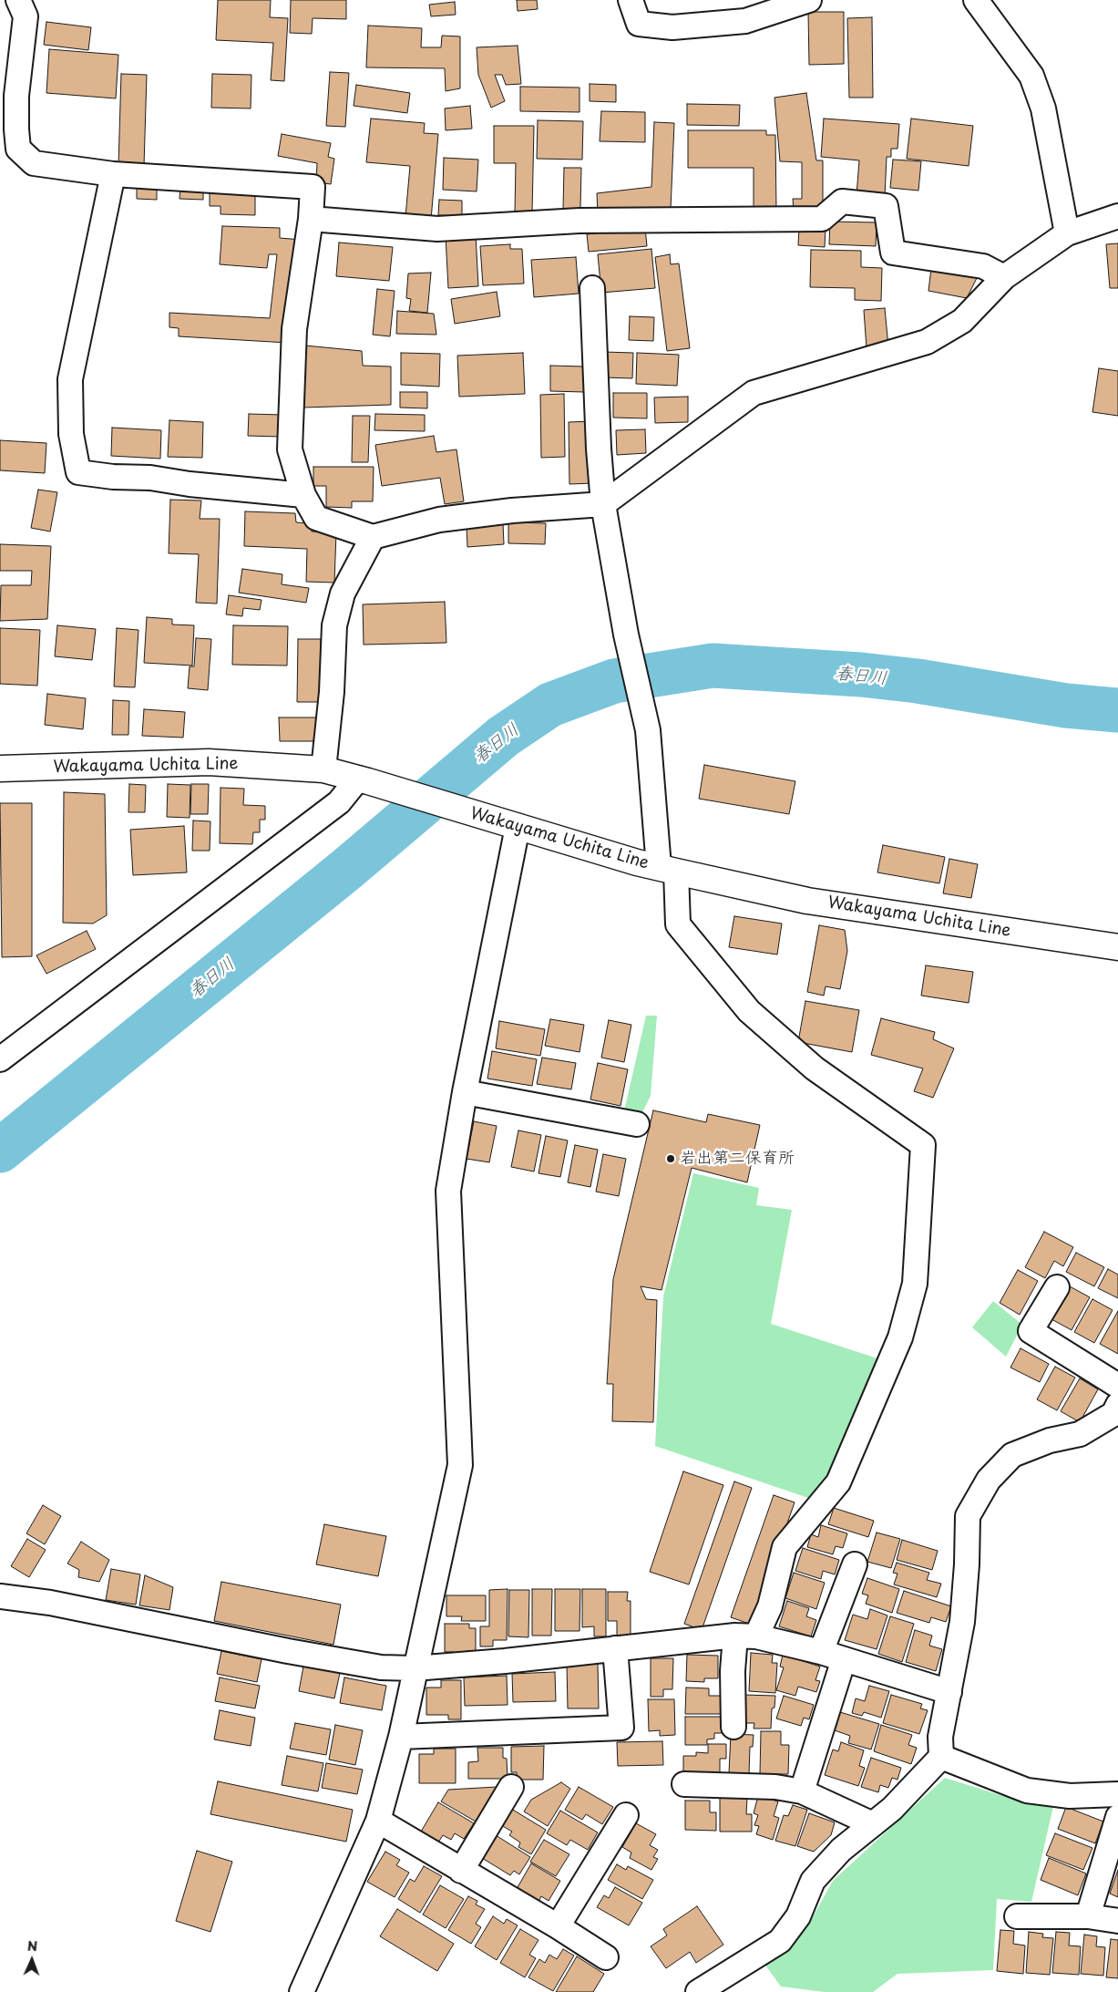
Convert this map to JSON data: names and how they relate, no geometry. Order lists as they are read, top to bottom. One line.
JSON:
{"streets":{"main road":["Wakayama Uchita Line"]},"water":["春日川"],"places":["岩出第二保育所"],"north":"top"}
